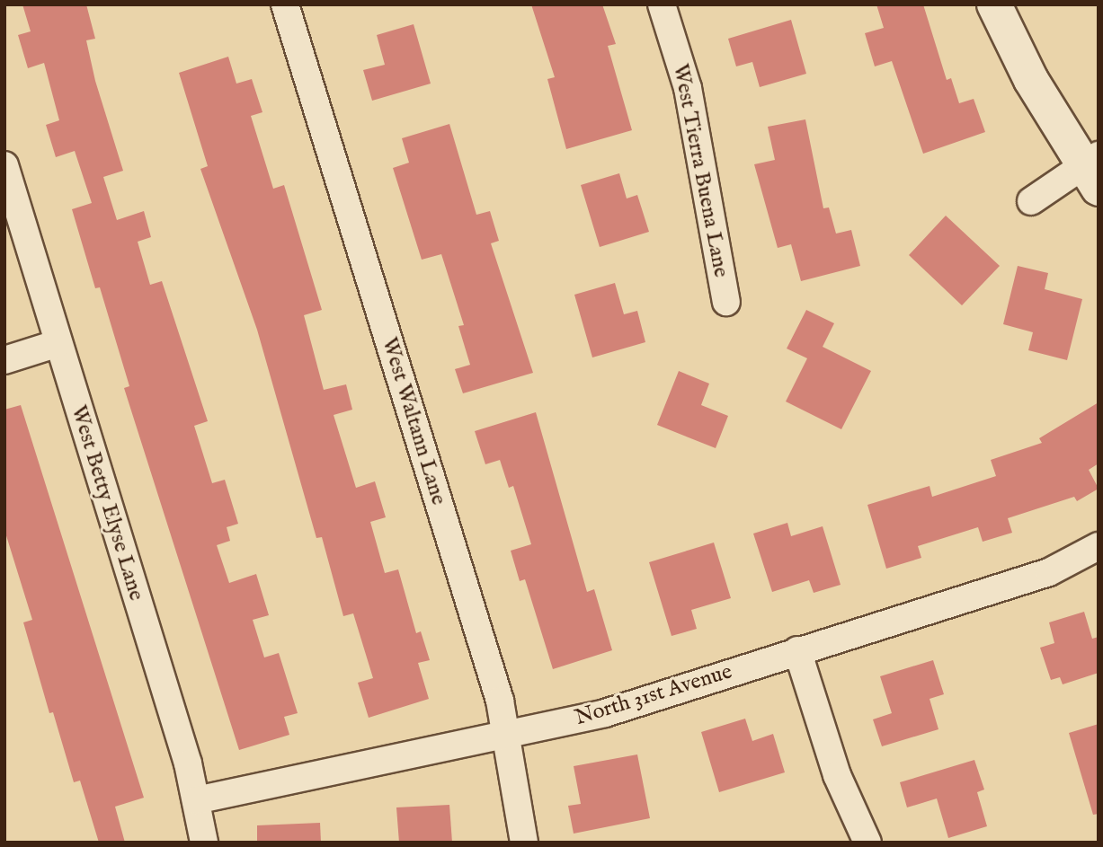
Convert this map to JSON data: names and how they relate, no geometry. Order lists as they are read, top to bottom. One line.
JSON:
{"streets":{"street":["West Tierra Buena Lane","West Waltann Lane","West Betty Elyse Lane","North 31st Avenue"]},"crossings":[["West Waltann Lane","North 31st Avenue"],["West Betty Elyse Lane","North 31st Avenue"]]}
